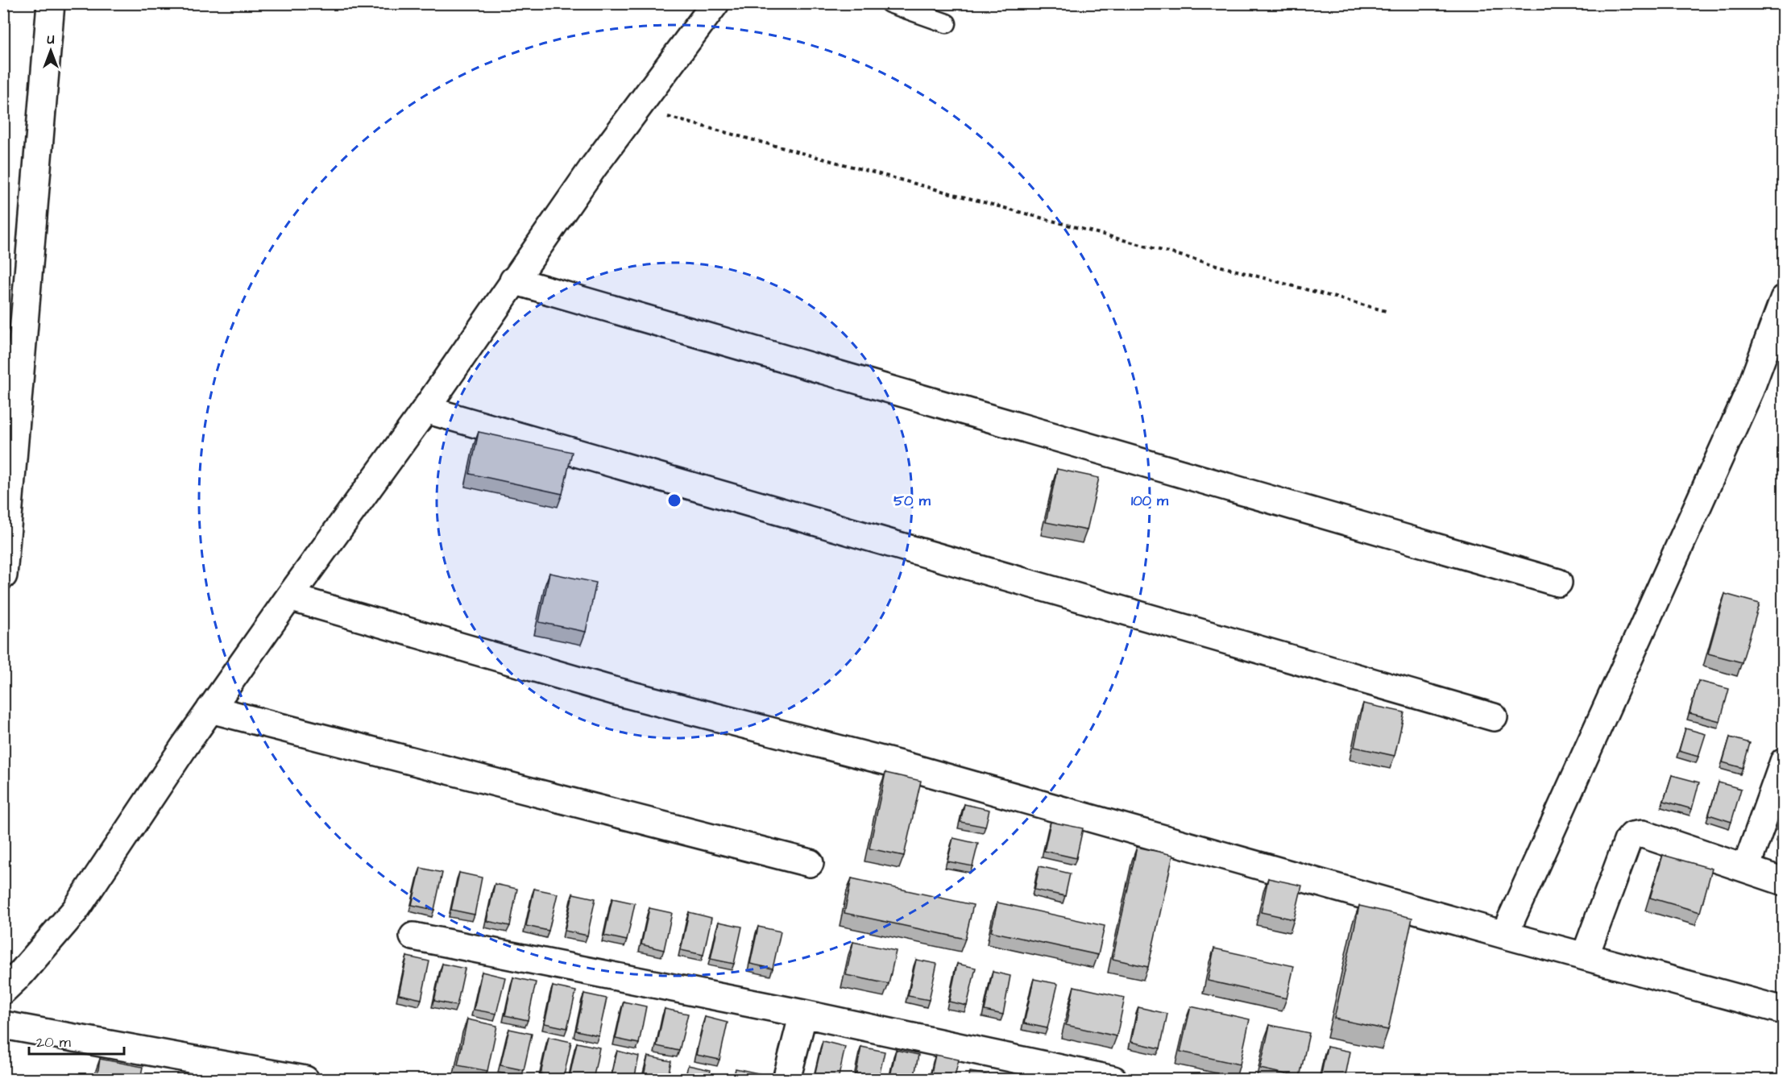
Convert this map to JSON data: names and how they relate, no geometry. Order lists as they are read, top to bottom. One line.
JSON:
{"scale_bar":"20 m","north":"top","rings":["50 m","100 m"]}
